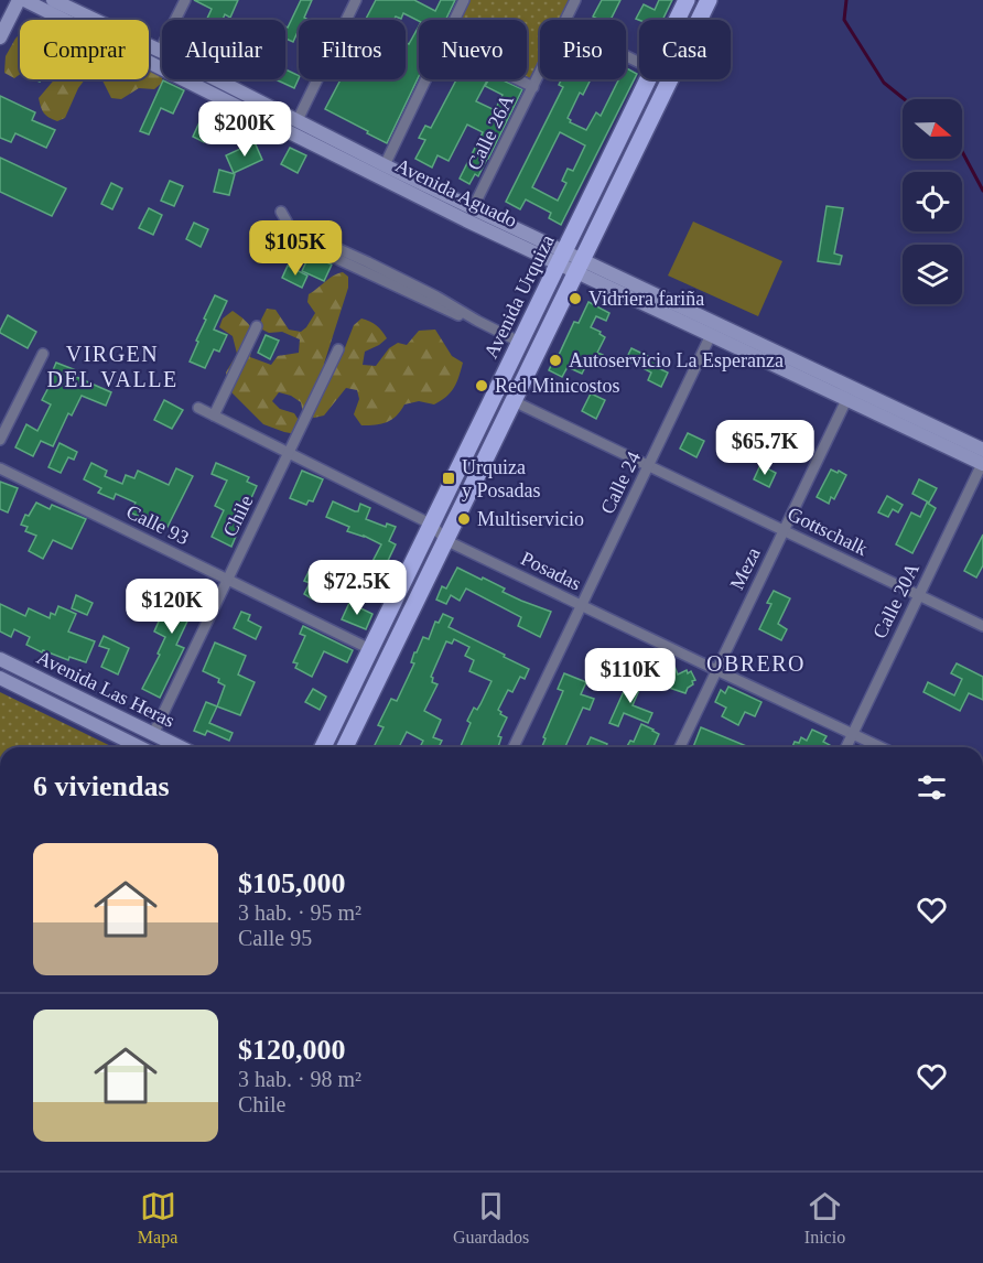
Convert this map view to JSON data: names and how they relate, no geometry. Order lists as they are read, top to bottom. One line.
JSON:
{"streets":{"main road":["Avenida Aguado","Avenida Urquiza","Avenida Las Heras"],"street":["Calle 26A","Calle 24","Chile","Calle 93","Gottschalk","Meza","Posadas","Calle 20A"]},"crossings":[["Calle 26A","Avenida Aguado"],["Avenida Aguado","Avenida Urquiza"],["Avenida Aguado","Calle 24"],["Avenida Aguado","Meza"],["Avenida Aguado","Calle 20A"],["Avenida Urquiza","Calle 93"],["Avenida Urquiza","Gottschalk"],["Avenida Urquiza","Posadas"],["Calle 24","Gottschalk"],["Calle 24","Posadas"],["Chile","Calle 93"],["Chile","Posadas"],["Chile","Avenida Las Heras"],["Gottschalk","Meza"],["Gottschalk","Calle 20A"],["Meza","Posadas"],["Posadas","Calle 20A"]],"districts":["VIRGEN DEL VALLE","OBRERO"],"places":{"other":["Vidriera fariña","Autoservicio La Esperanza","Red Minicostos","Multiservicio"],"transit":["Urquiza y Posadas"]},"north":"right","page":{"chip":["Comprar","Alquilar","Filtros","Nuevo","Piso","Casa"],"price":["$200K","$105K","$65.7K","$72.5K","$120K","$110K"],"heading":"6 viviendas","list":[{"name":"$105,000","note":"3 hab. · 95 m² · Calle 95"},{"name":"$120,000","note":"3 hab. · 98 m² · Chile"}],"tabs":["Mapa","Guardados","Inicio"]}}
